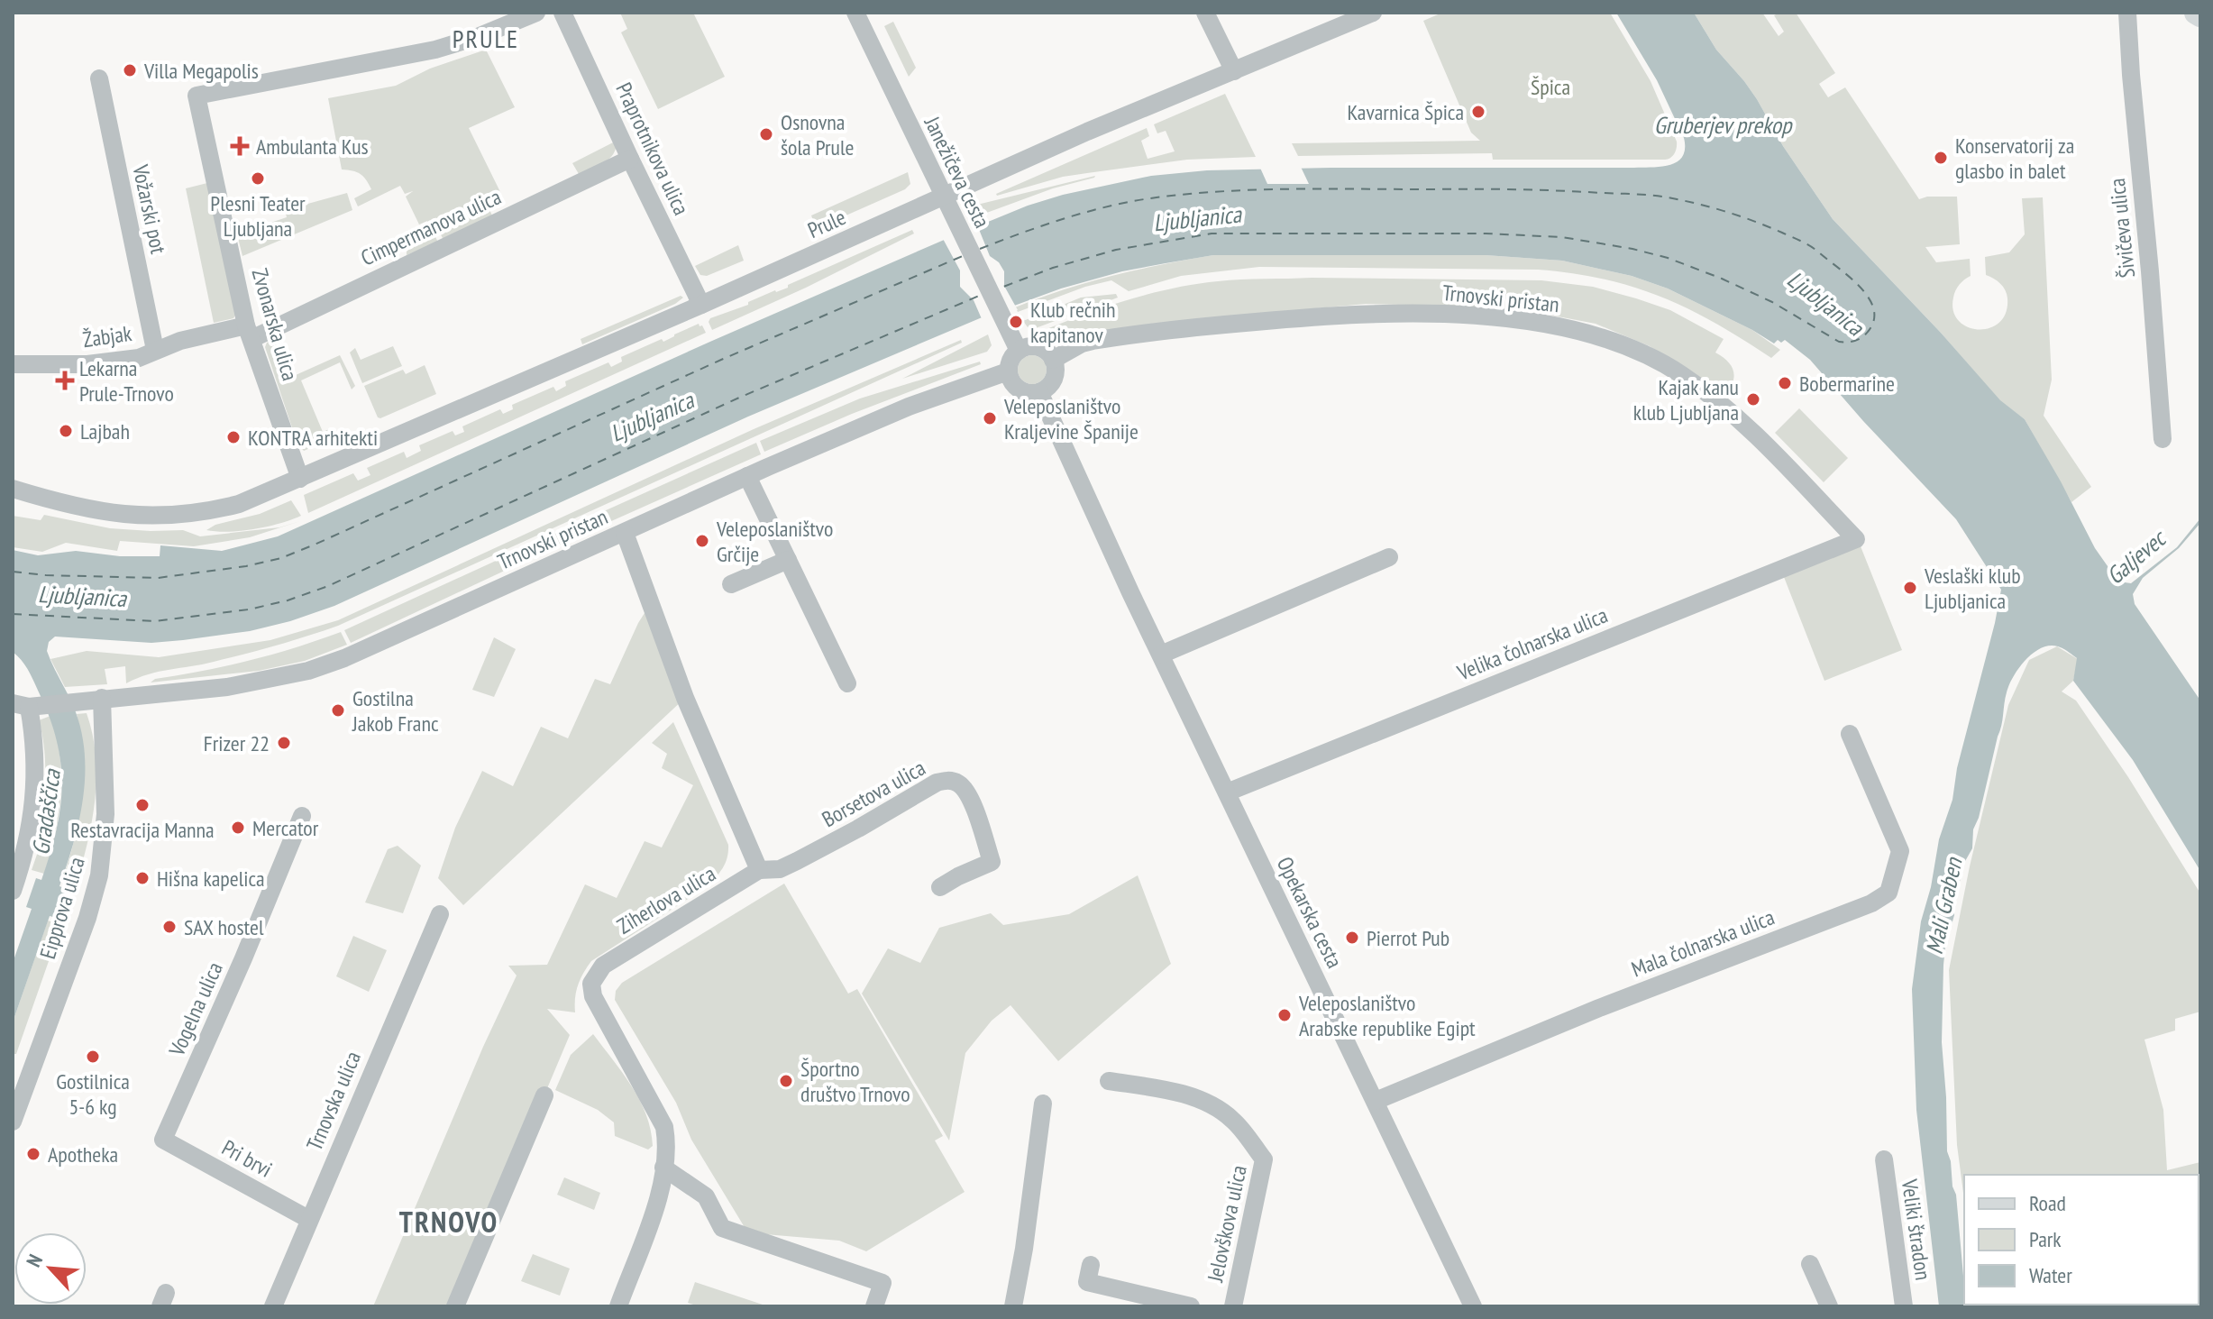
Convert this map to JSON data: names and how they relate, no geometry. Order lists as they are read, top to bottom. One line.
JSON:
{"streets":{"street":["Praprotnikova ulica","Janežičeva cesta","Vožarski pot","Prule","Cimpermanova ulica","Šivičeva ulica","Trnovski pristan","Zvonarska ulica","Žabjak","Velika čolnarska ulica","Borsetova ulica","Ziherlova ulica","Eipprova ulica","Opekarska cesta","Mala čolnarska ulica","Vogelna ulica","Trnovska ulica","Pri brvi","Jelovškova ulica","Veliki štradon"]},"crossings":[["Praprotnikova ulica","Prule"],["Praprotnikova ulica","Cimpermanova ulica"],["Janežičeva cesta","Prule"],["Janežičeva cesta","Trnovski pristan"],["Janežičeva cesta","Opekarska cesta"],["Vožarski pot","Žabjak"],["Prule","Zvonarska ulica"],["Cimpermanova ulica","Zvonarska ulica"],["Cimpermanova ulica","Žabjak"],["Trnovski pristan","Velika čolnarska ulica"],["Trnovski pristan","Eipprova ulica"],["Trnovski pristan","Opekarska cesta"],["Zvonarska ulica","Žabjak"],["Velika čolnarska ulica","Opekarska cesta"],["Borsetova ulica","Ziherlova ulica"],["Opekarska cesta","Mala čolnarska ulica"],["Vogelna ulica","Pri brvi"],["Trnovska ulica","Pri brvi"]],"districts":["PRULE","TRNOVO"],"water":["Gruberjev prekop","Ljubljanica","Galjevec","Gradaščica","Mali Graben"],"parks":["Špica"],"places":{"other":["Villa Megapolis","Kavarnica Špica","Osnovna šola Prule","Konservatorij za glasbo in balet","Plesni Teater Ljubljana","Klub rečnih kapitanov","Bobermarine","Kajak kanu klub Ljubljana","Veleposlaništvo Kraljevine Španije","Lajbah","KONTRA arhitekti","Veleposlaništvo Grčije","Veslaški klub Ljubljanica","Gostilna Jakob Franc","Frizer 22","Restavracija Manna","Mercator","Hišna kapelica","SAX hostel","Pierrot Pub","Veleposlaništvo Arabske republike Egipt","Gostilnica 5-6 kg","Športno društvo Trnovo","Apotheka"],"health":["Ambulanta Kus","Lekarna Prule-Trnovo"]},"legend":["Road","Park","Water"],"north":"top left"}
